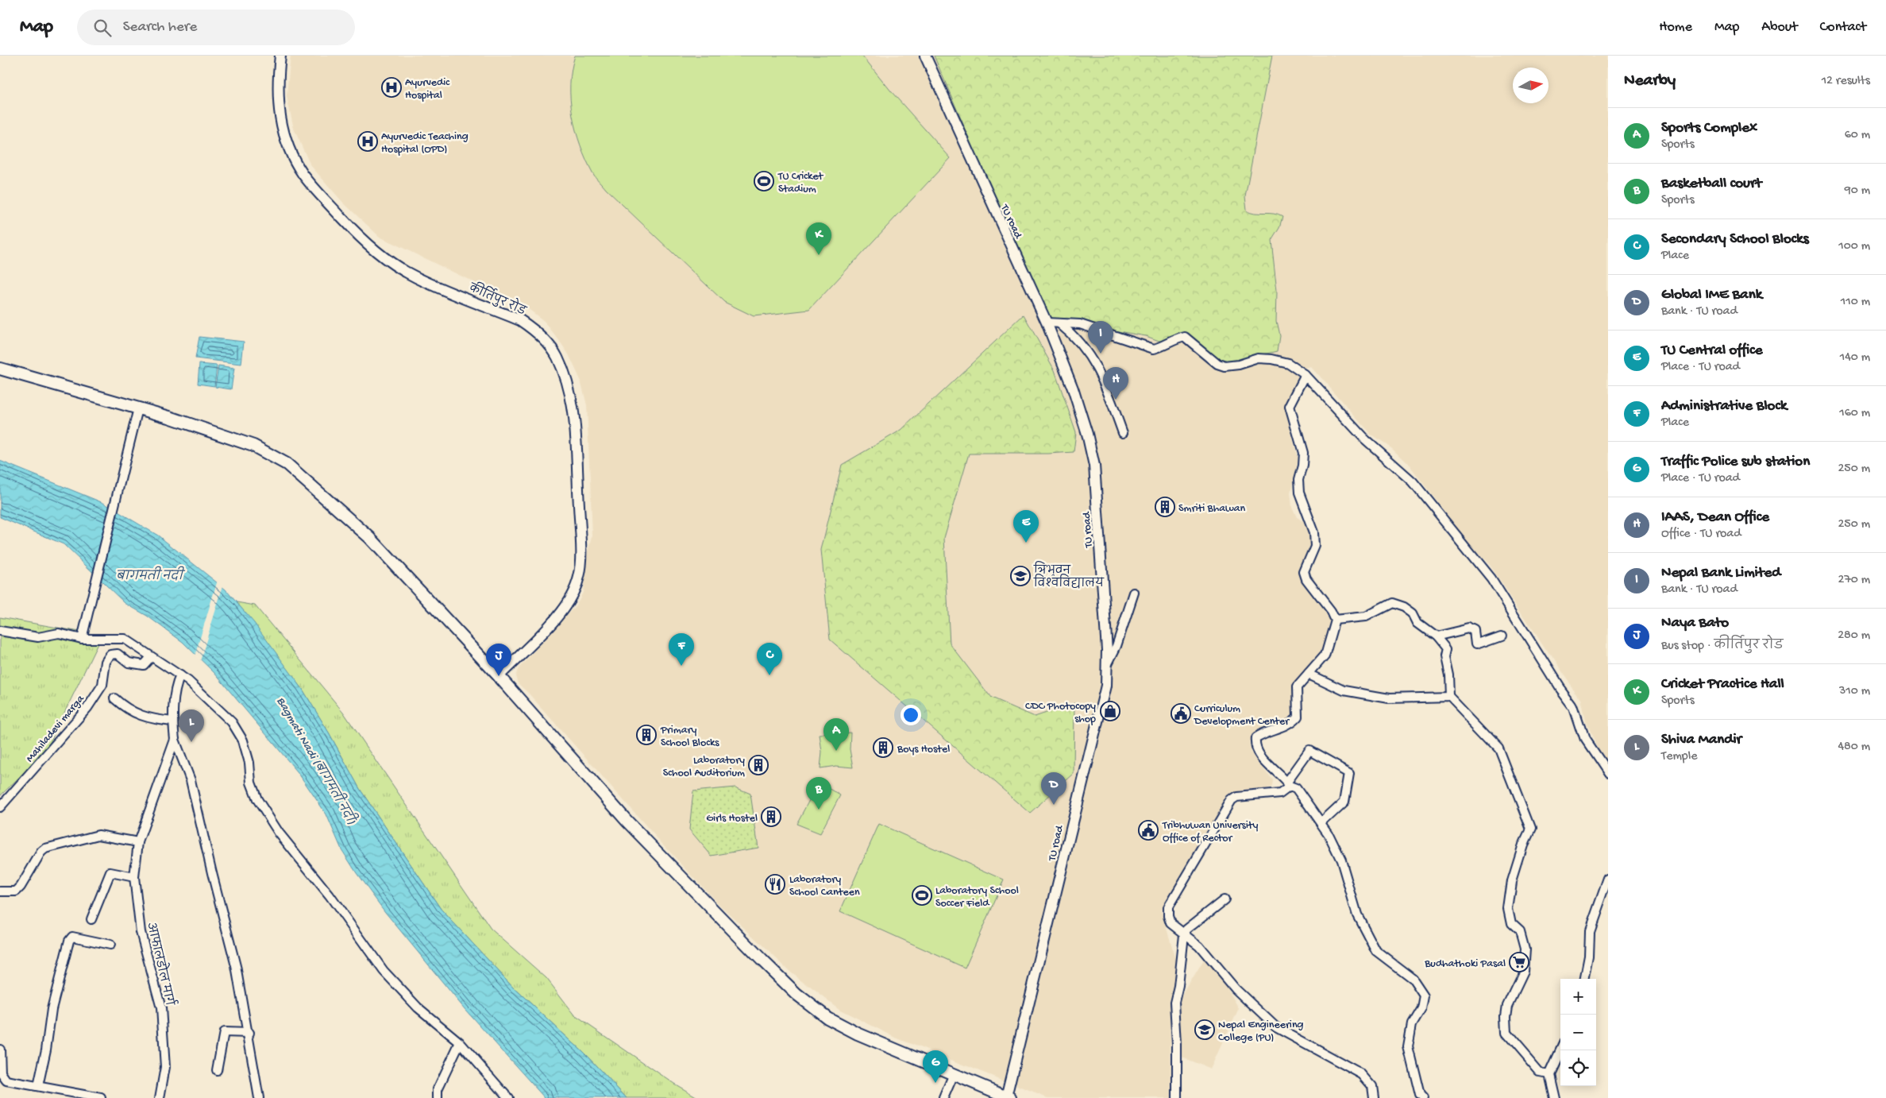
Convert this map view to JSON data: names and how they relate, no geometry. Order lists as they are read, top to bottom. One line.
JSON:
{"streets":{"street":["TU road","कीर्तिपुर रोड","Mahiladevi marga","आफालडोल मार्ग"]},"water":["बागमती नदी","Bagmati Nadi (बागमती नदी)"],"places":{"hospital":["Ayurvedic Hospital","Ayurvedic Teaching Hospital (OPD)"],"sports":["TU Cricket Stadium","Laboratory School Soccer Field"],"building":["Smriti Bhawan","Primary School Blocks","Boys Hostel","Laboratory School Auditorium","Girls Hostel"],"school or university":["त्रिभुवन विश्वविद्यालय","Nepal Engineering College (PU)"],"shop":["CDC Photocopy shop"],"public building":["Curriculum Development Center","Tribhuwan University Office of Rector"],"restaurant":["Laboratory School Canteen"],"supermarket":["Budhathoki Pasal"]},"north":"right","page":{"header":"Map","search":"Search here","nav":["Home","Map","About","Contact"],"heading":["Nearby","12 results"],"list":[{"mark":"A","name":"Sports Complex","note":"Sports","value":"60 m"},{"mark":"B","name":"Basketball court","note":"Sports","value":"90 m"},{"mark":"C","name":"Secondary School Blocks","note":"Place","value":"100 m"},{"mark":"D","name":"Global IME Bank","note":"Bank · TU road","value":"110 m"},{"mark":"E","name":"TU Central office","note":"Place · TU road","value":"140 m"},{"mark":"F","name":"Administrative Block","note":"Place","value":"160 m"},{"mark":"G","name":"Traffic Police sub station","note":"Place · TU road","value":"250 m"},{"mark":"H","name":"IAAS, Dean Office","note":"Office · TU road","value":"250 m"},{"mark":"I","name":"Nepal Bank Limited","note":"Bank · TU road","value":"270 m"},{"mark":"J","name":"Naya Bato","note":"Bus stop · कीर्तिपुर रोड","value":"280 m"},{"mark":"K","name":"Cricket Practice Hall","note":"Sports","value":"310 m"},{"mark":"L","name":"Shiva Mandir","note":"Temple","value":"480 m"}],"pins":["K","I","H","E","F","C","J","L","A","D","B","G"],"map_buttons":["+","−"]}}
